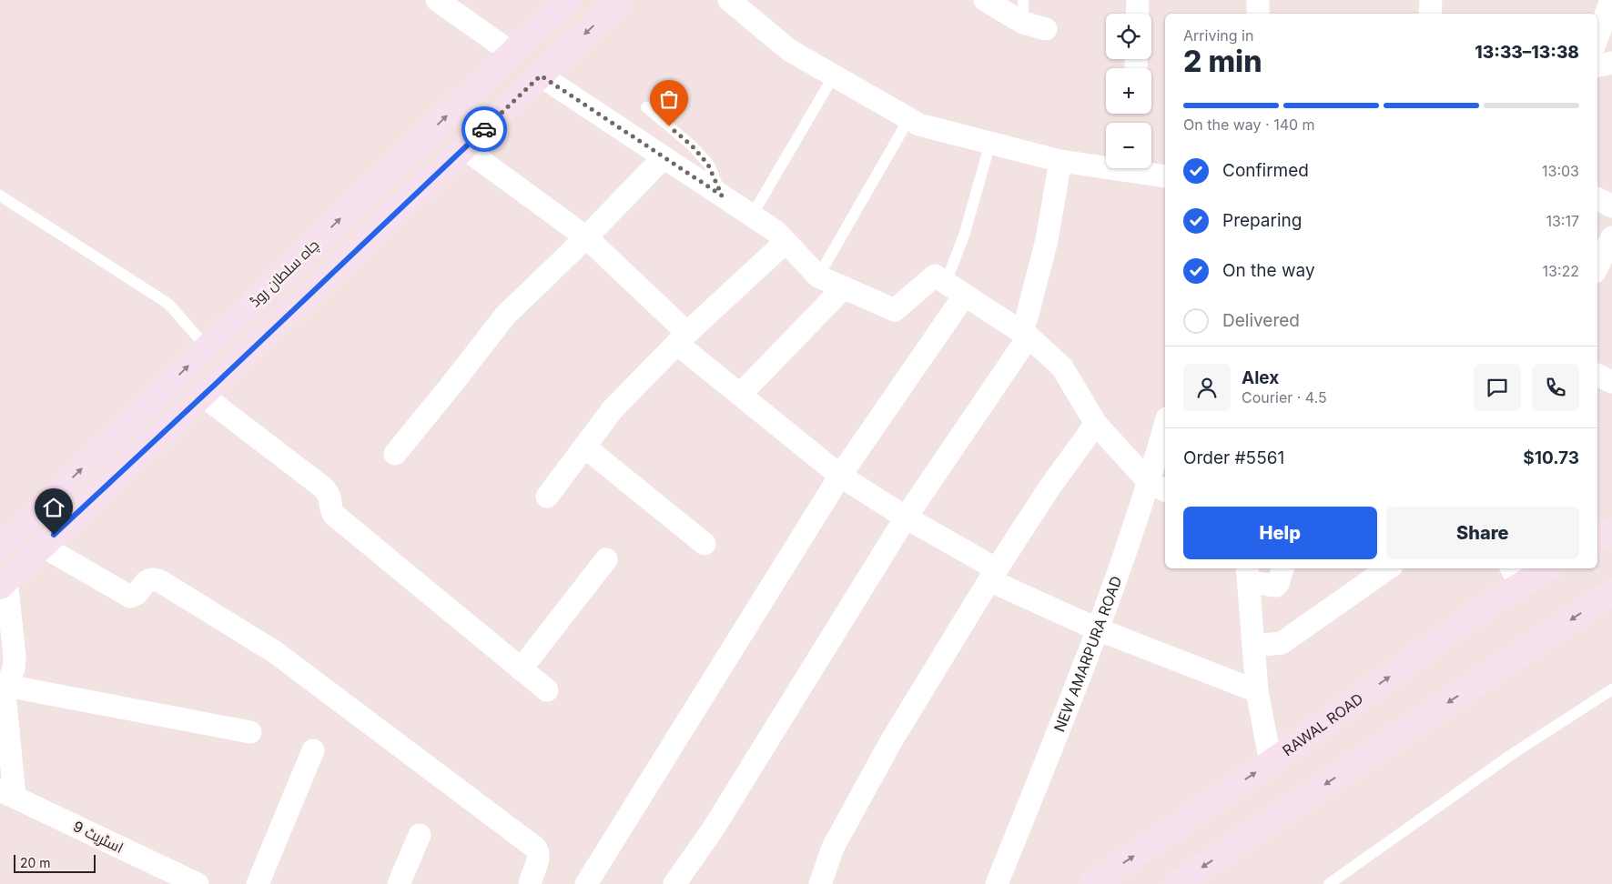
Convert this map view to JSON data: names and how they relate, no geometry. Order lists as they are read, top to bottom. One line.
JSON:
{"streets":{"main road":["چاہ سلطان روڈ","RAWAL ROAD"],"street":["NEW AMARPURA ROAD","اسٹریٹ 9"]},"scale_bar":"20 m","page":{"map_buttons":["+","−"],"heading":["2 min","Arriving in","13:33–13:38"],"panel":["Alex","Courier · 4.5","Order #5561","$10.73"],"bar":"On the way · 140 m","list":[["Confirmed","13:03"],["Preparing","13:17"],["On the way","13:22"],"Delivered"],"buttons":["Help","Share"],"scale":"20 m"}}
